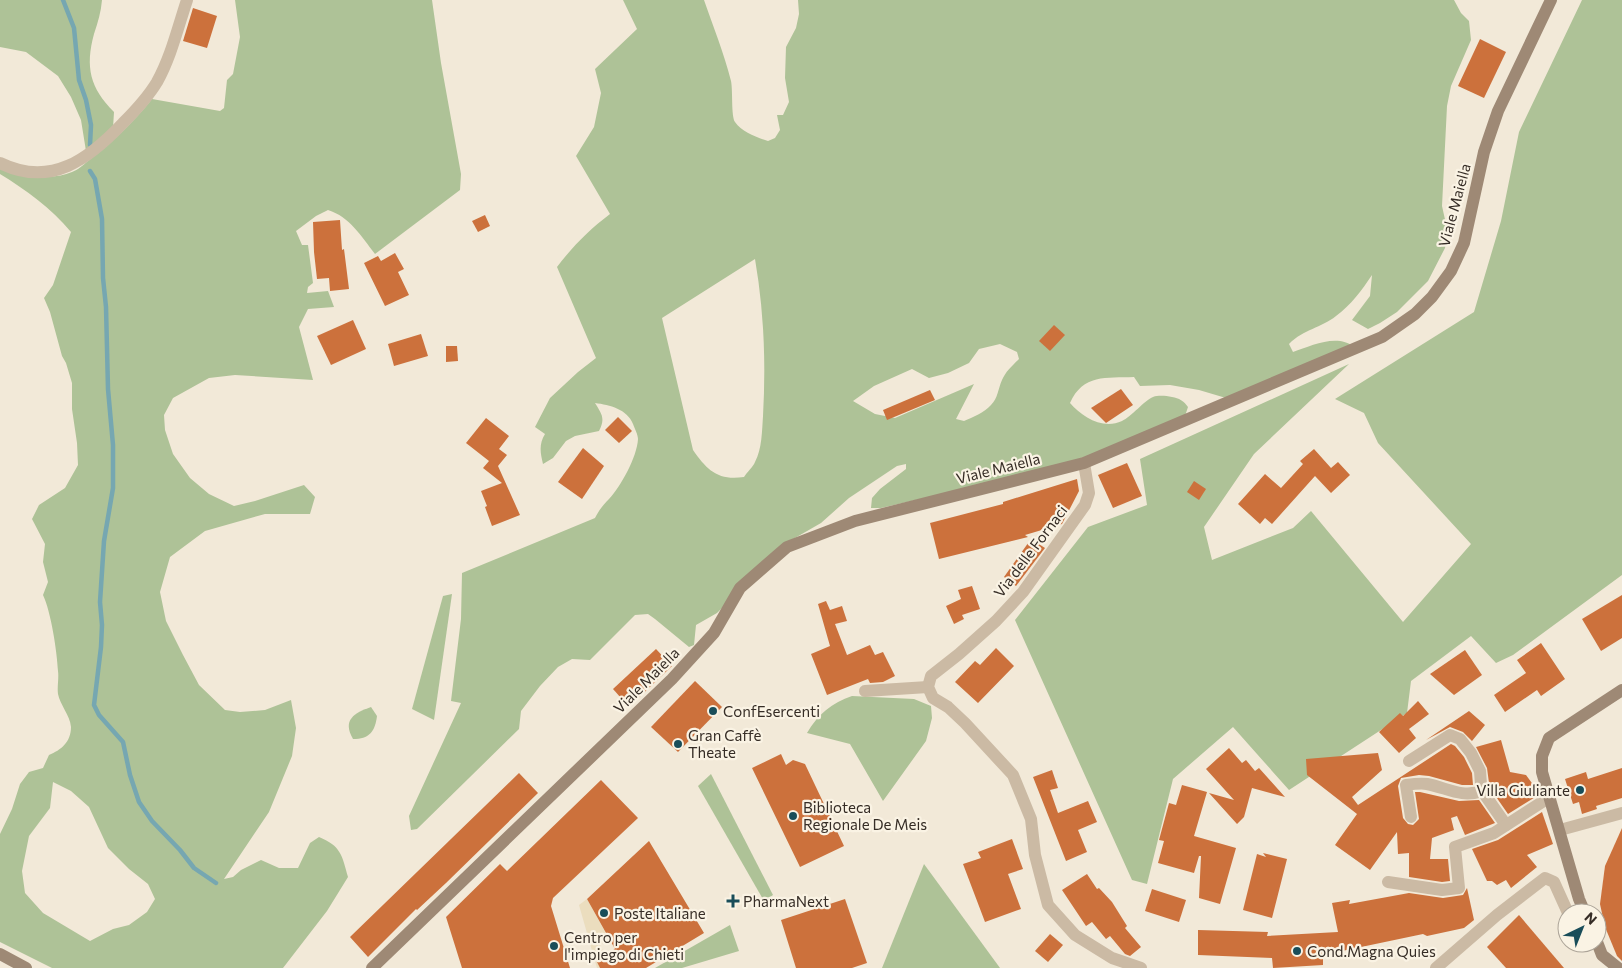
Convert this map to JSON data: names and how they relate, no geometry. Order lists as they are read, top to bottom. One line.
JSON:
{"streets":{"main road":["Viale Maiella"],"street":["Via delle Fornaci"]},"crossings":[["Viale Maiella","Via delle Fornaci"]],"places":{"other":["ConfEsercenti","Gran Caffè Theate","Villa Giuliante","Biblioteca Regionale De Meis","Poste Italiane","Centro per l'impiego di Chieti","Cond.Magna Quies"],"health":["PharmaNext"]},"north":"top right"}
